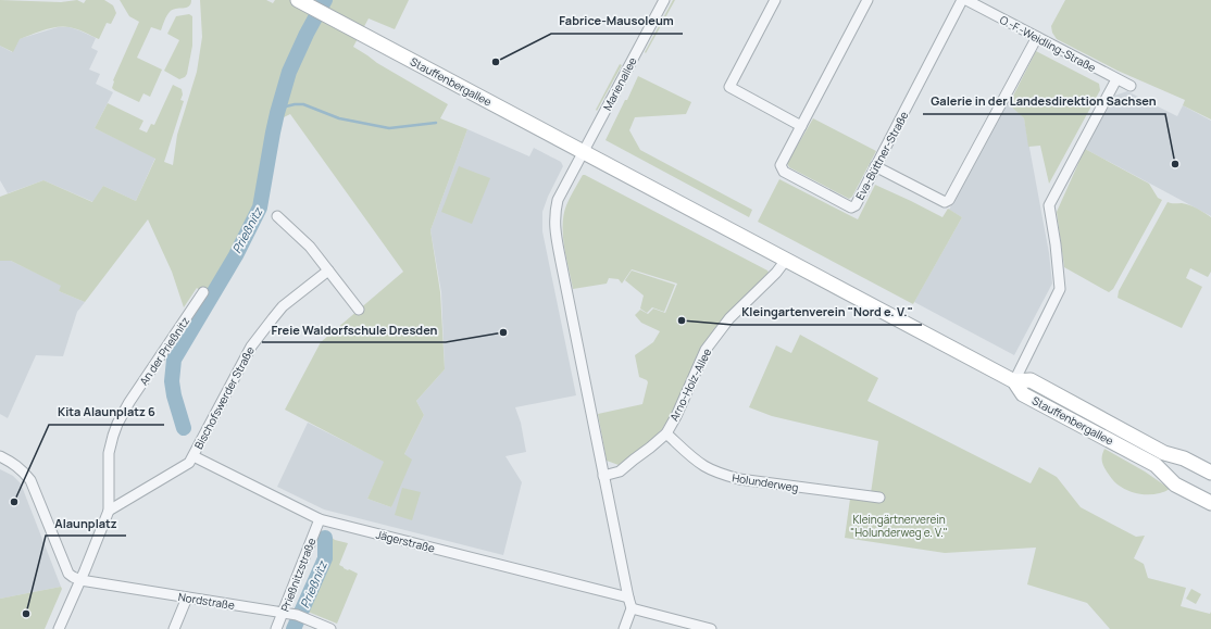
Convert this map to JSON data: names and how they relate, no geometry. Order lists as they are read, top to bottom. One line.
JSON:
{"streets":{"main road":["Stauffenbergallee"],"street":["O.-F.-Weidling-Straße","Marienallee","Eva-Büttner-Straße","An der Prießnitz","Arno-Holz-Allee","Bischofswerder Straße","Holunderweg","Jägerstraße","Prießnitzstraße","Nordstraße"]},"crossings":[["Stauffenbergallee","Marienallee"],["Stauffenbergallee","Arno-Holz-Allee"],["Marienallee","Arno-Holz-Allee"],["Marienallee","Jägerstraße"],["An der Prießnitz","Bischofswerder Straße"],["Arno-Holz-Allee","Holunderweg"],["Bischofswerder Straße","Jägerstraße"],["Jägerstraße","Prießnitzstraße"],["Prießnitzstraße","Nordstraße"]],"water":["Prießnitz"],"parks":["Kleingärtnerverein \"Holunderweg e. V.\""],"places":["Fabrice-Mausoleum","Galerie in der Landesdirektion Sachsen","Kleingartenverein \"Nord e. V.\"","Freie Waldorfschule Dresden","Kita Alaunplatz 6","Alaunplatz"]}
